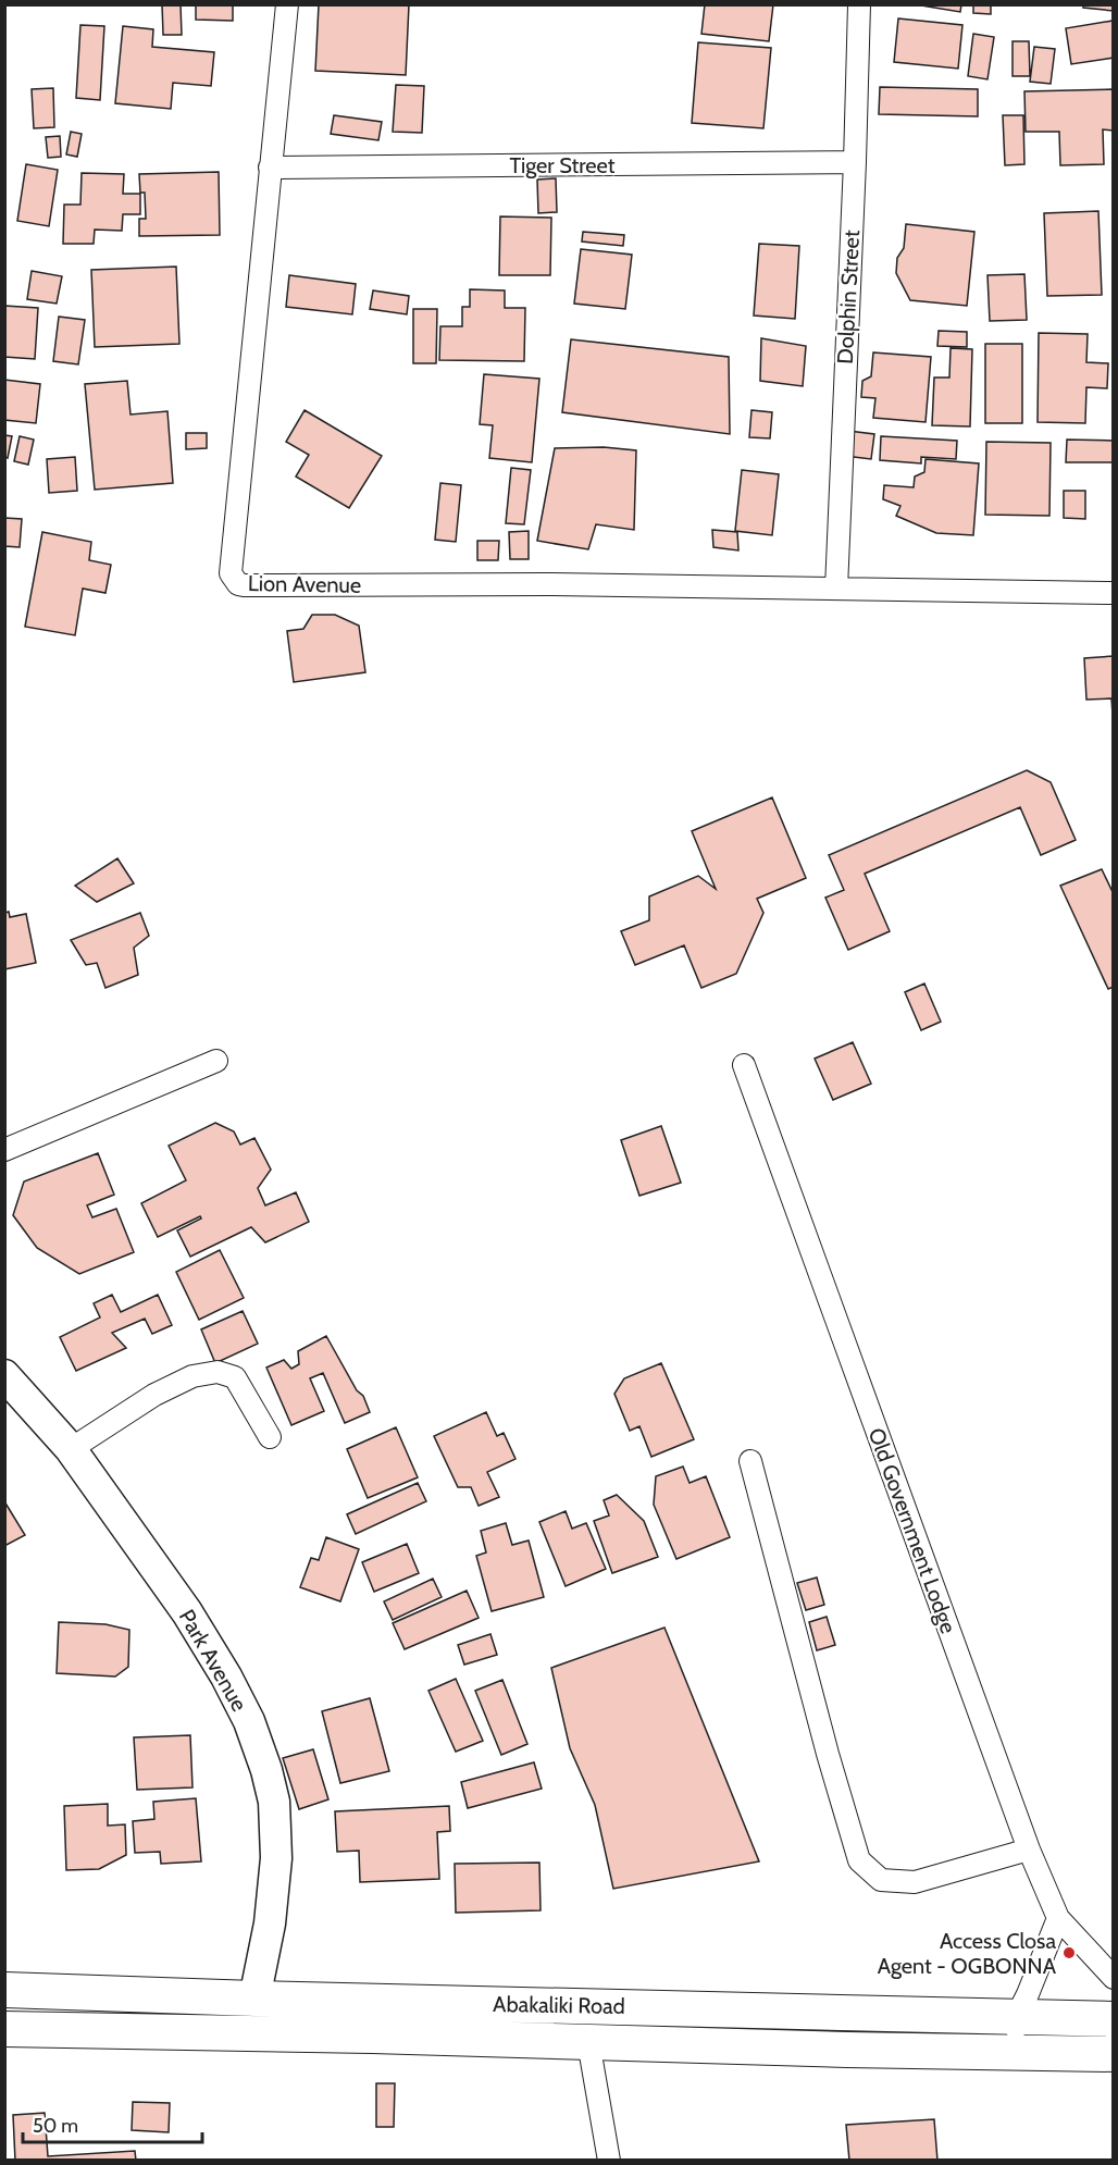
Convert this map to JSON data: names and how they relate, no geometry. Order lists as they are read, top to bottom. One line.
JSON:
{"streets":{"main road":["Abakaliki Road"],"street":["Tiger Street","Dolphin Street","Lion Avenue","Old Government Lodge","Park Avenue"]},"crossings":[["Tiger Street","Dolphin Street"],["Tiger Street","Lion Avenue"],["Dolphin Street","Lion Avenue"],["Park Avenue","Abakaliki Road"]],"places":["Access Closa Agent - OGBONNA"],"scale_bar":"50 m"}
